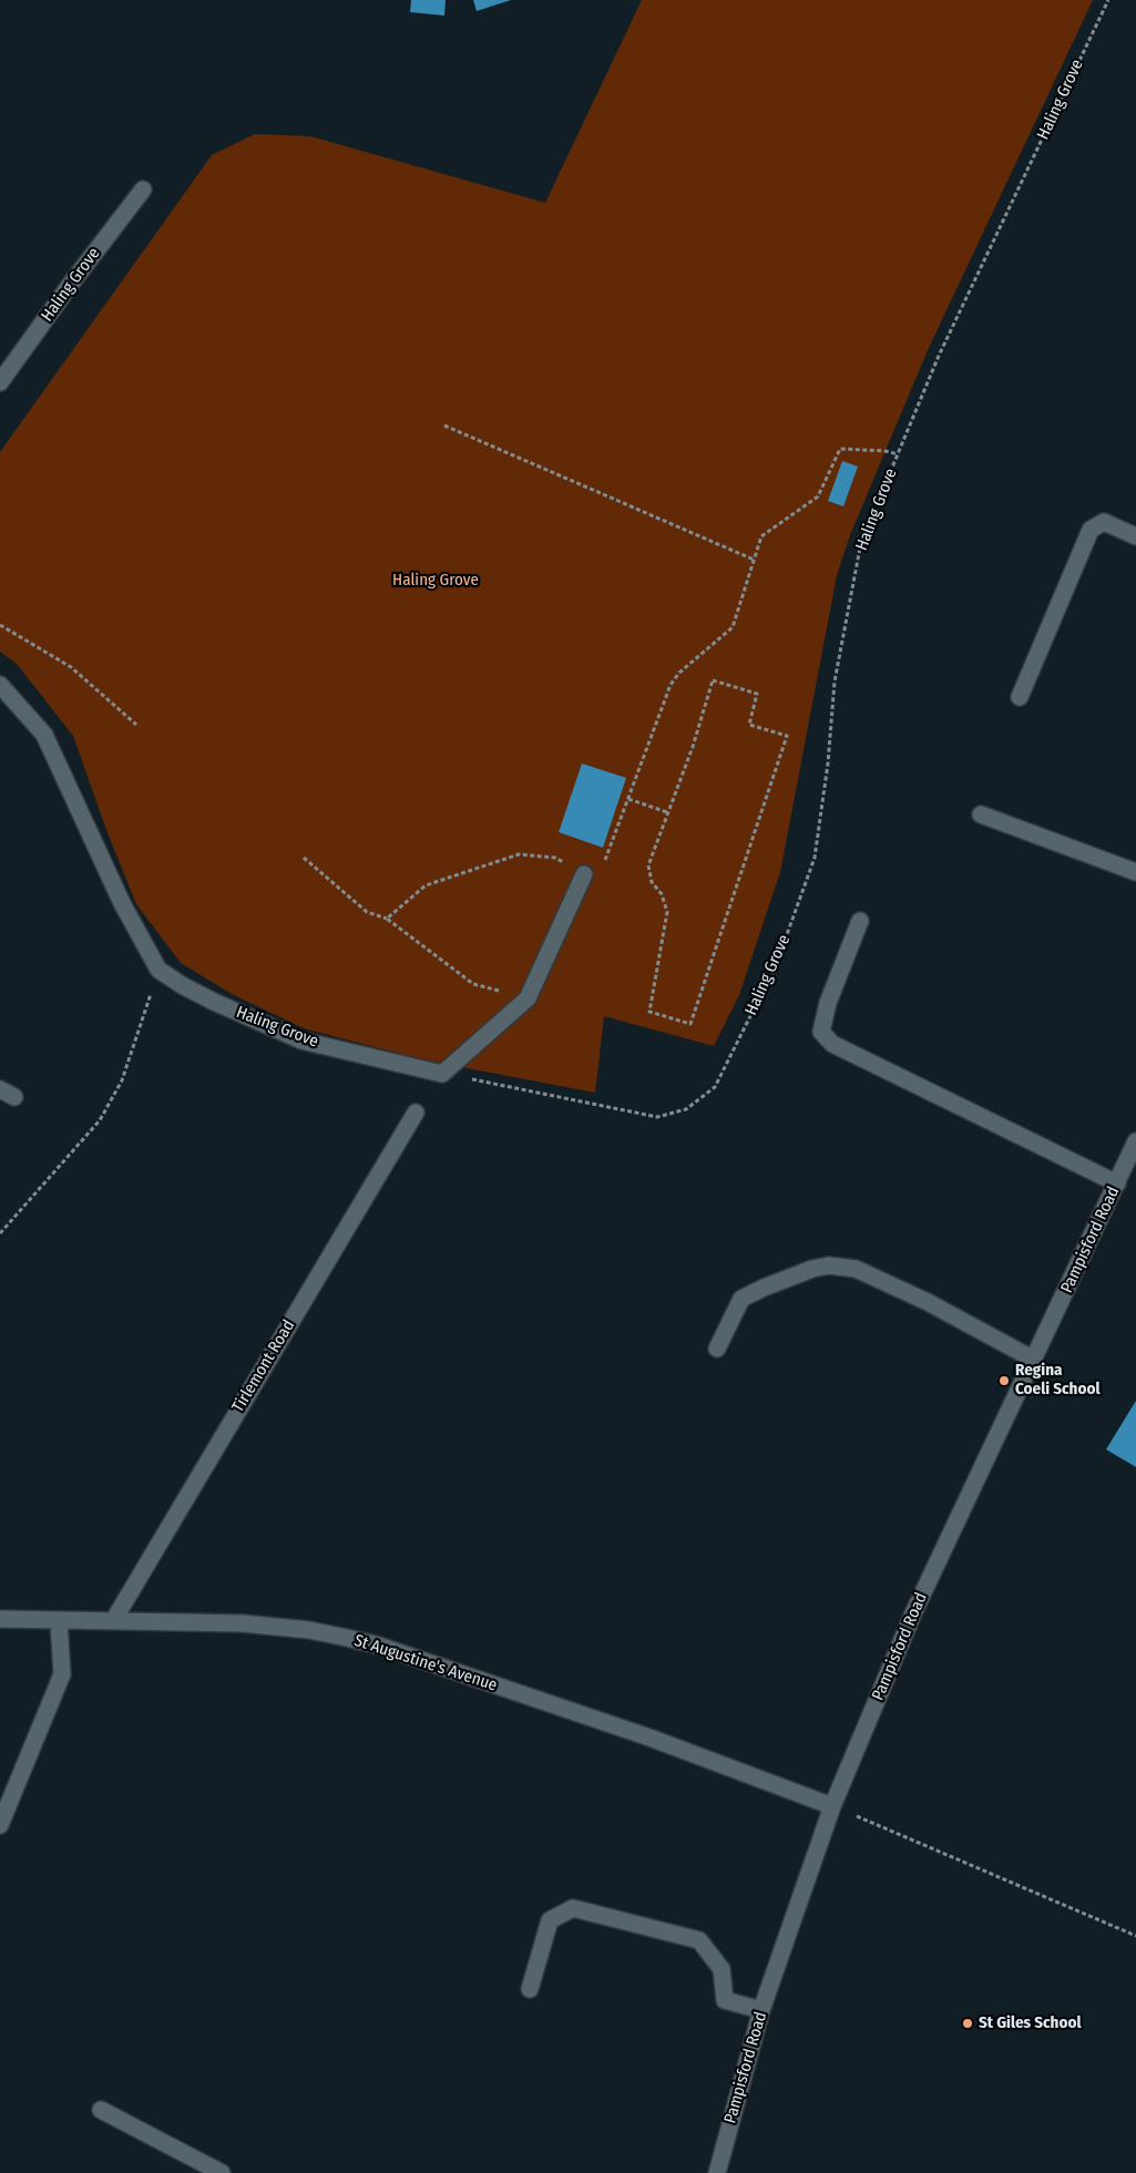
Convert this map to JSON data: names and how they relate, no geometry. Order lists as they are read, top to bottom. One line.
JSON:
{"streets":{"street":["Haling Grove","Pampisford Road","Tirlemont Road","St Augustine's Avenue"]},"crossings":[["Pampisford Road","St Augustine's Avenue"],["Tirlemont Road","St Augustine's Avenue"]],"parks":["Haling Grove"],"places":["Regina Coeli School","St Giles School"]}
